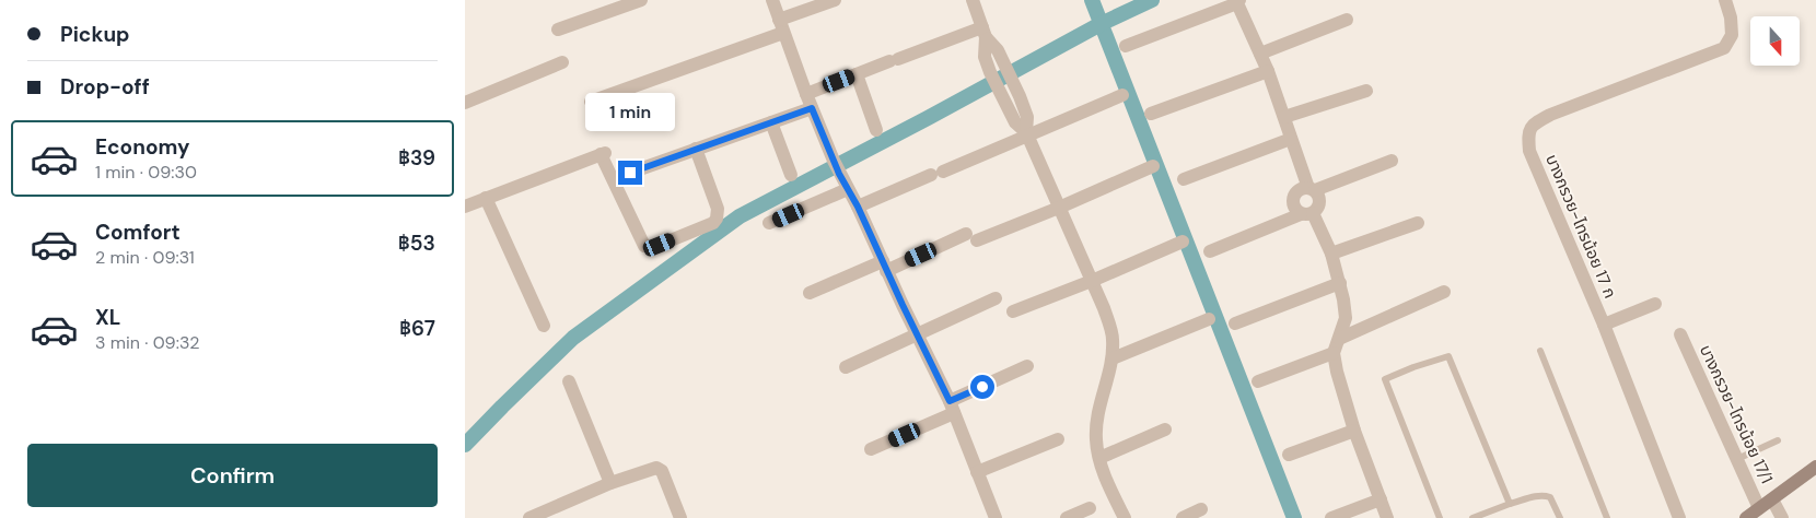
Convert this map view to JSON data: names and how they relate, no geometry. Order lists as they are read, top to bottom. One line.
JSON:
{"streets":{"street":["บางกรวย-ไทรน้อย 17 ก","บางกรวย-ไทรน้อย 17/1"]},"north":"bottom","page":{"banner":["Pickup","Drop-off"],"bubble":"1 min","list":[{"name":"Economy","note":"1 min · 09:30","value":"฿39"},{"name":"Comfort","note":"2 min · 09:31","value":"฿53"},{"name":"XL","note":"3 min · 09:32","value":"฿67"}],"buttons":"Confirm"}}
